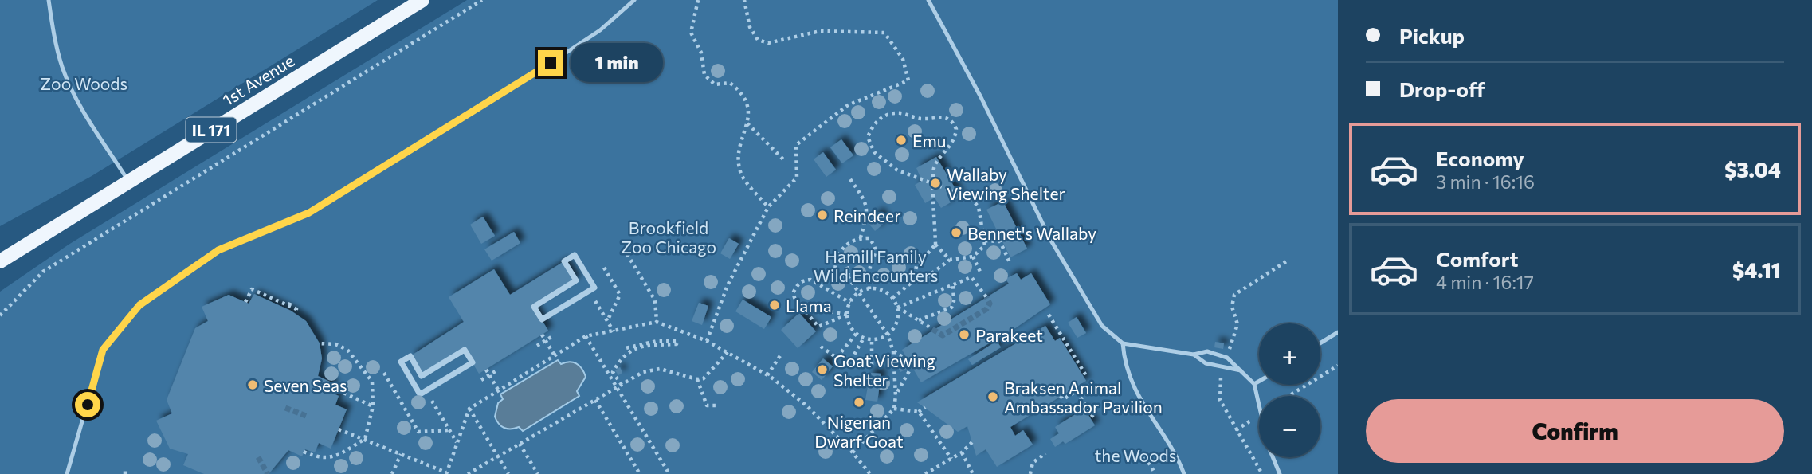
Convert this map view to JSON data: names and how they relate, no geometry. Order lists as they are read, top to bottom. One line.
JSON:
{"streets":{"main road":["1st Avenue","IL 171"]},"parks":["Zoo Woods","Brookfield Zoo Chicago","Hamill Family Wild Encounters","the Woods"],"places":["Emu","Wallaby Viewing Shelter","Reindeer","Bennet's Wallaby","Llama","Parakeet","Goat Viewing Shelter","Seven Seas","Braksen Animal Ambassador Pavilion","Nigerian Dwarf Goat"],"page":{"banner":["Pickup","Drop-off"],"bubble":"1 min","list":[{"name":"Economy","note":"3 min · 16:16","value":"$3.04"},{"name":"Comfort","note":"4 min · 16:17","value":"$4.11"}],"map_buttons":["+","−"],"buttons":"Confirm"}}
